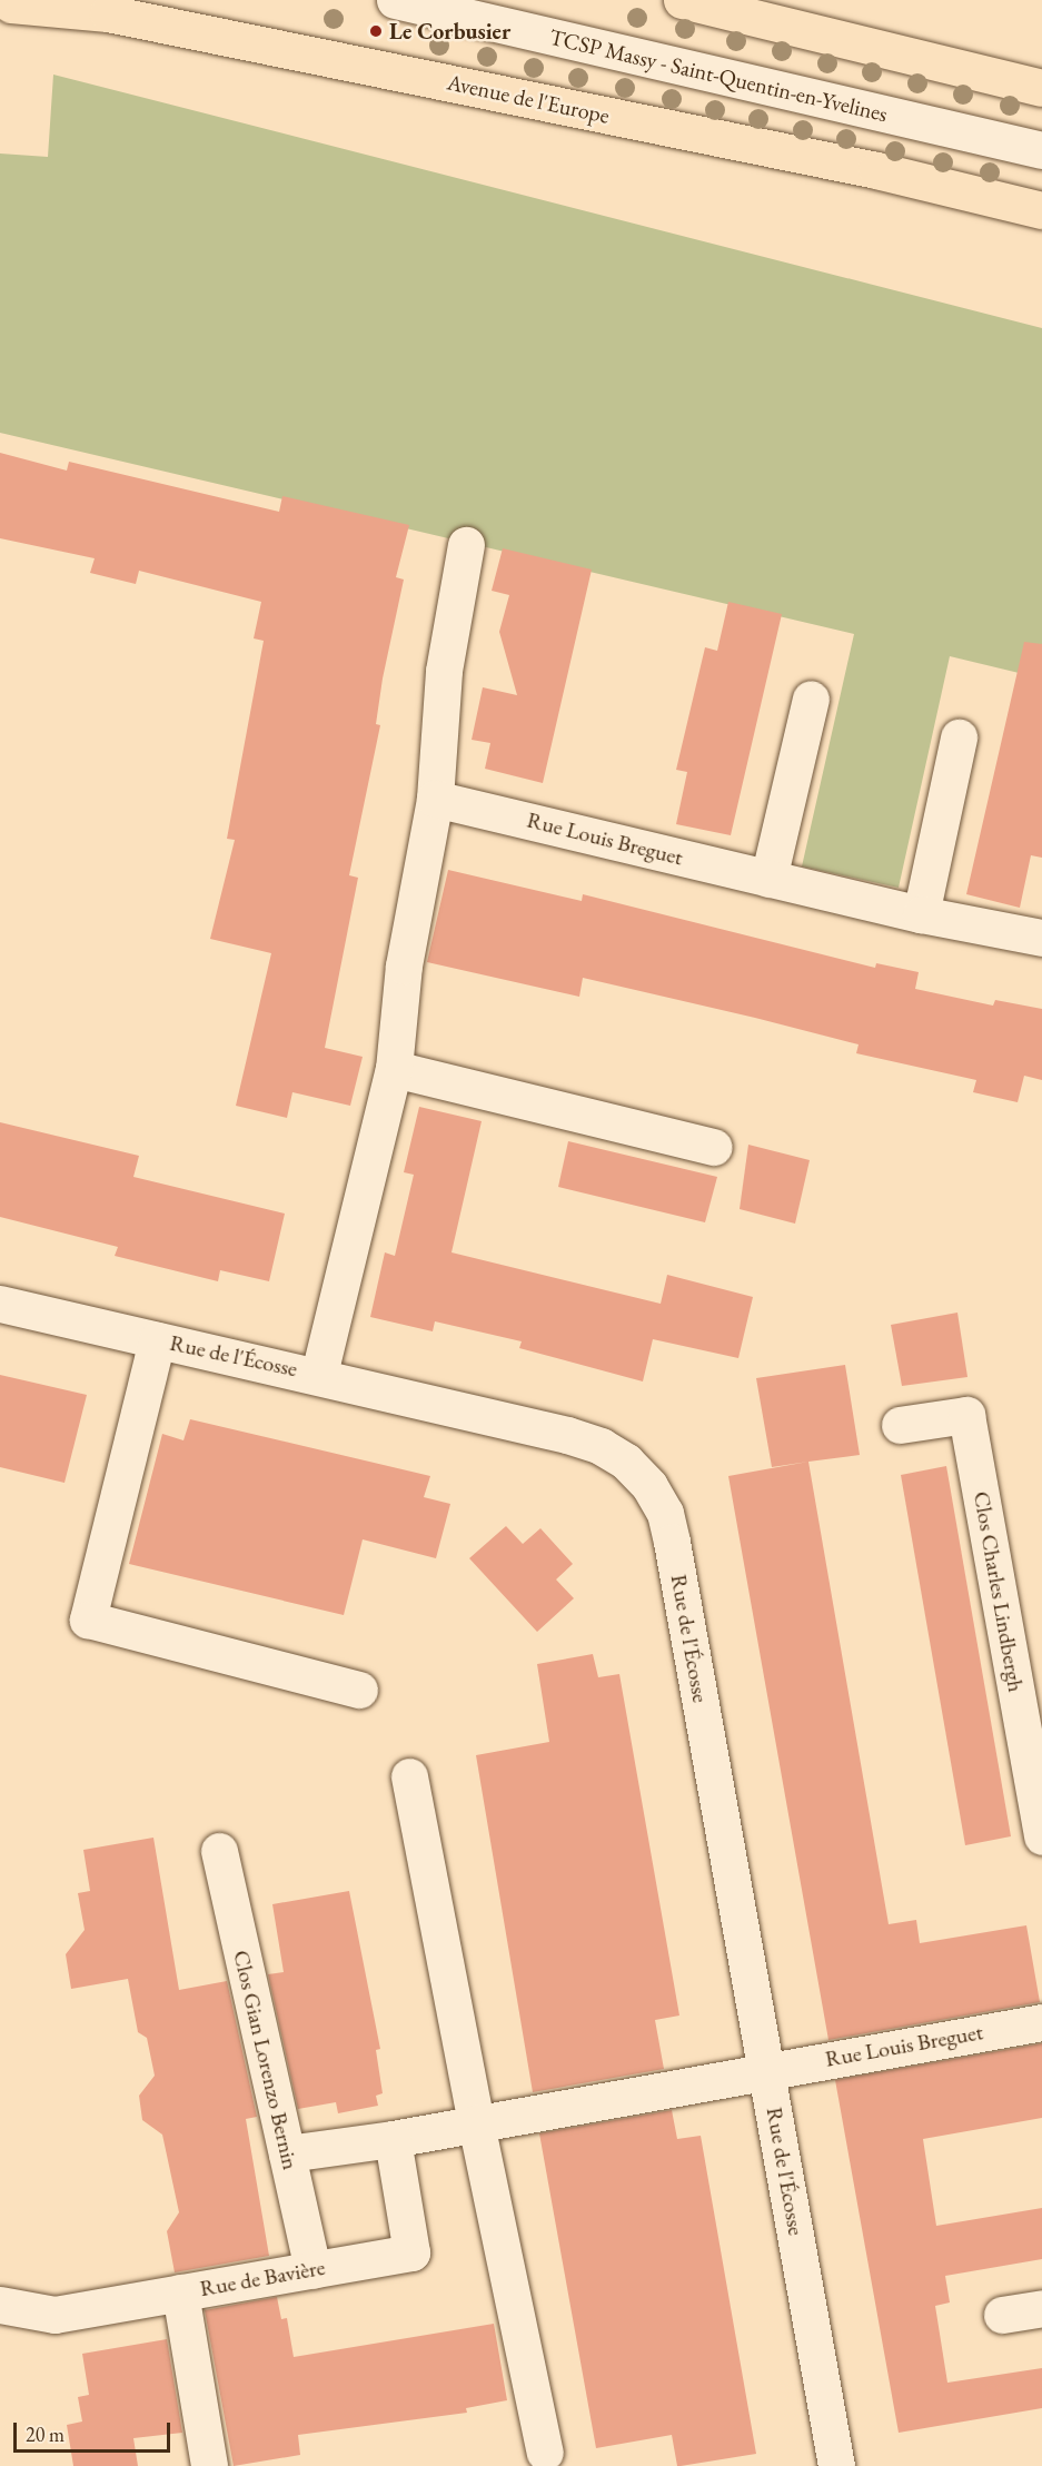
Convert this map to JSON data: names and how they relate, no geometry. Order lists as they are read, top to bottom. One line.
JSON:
{"streets":{"main road":["Avenue de l'Europe"],"street":["TCSP Massy - Saint-Quentin-en-Yvelines","Rue Louis Breguet","Rue de l'Écosse","Clos Charles Lindbergh","Clos Gian Lorenzo Bernin","Rue de Bavière"]},"crossings":[["Rue Louis Breguet","Rue de l'Écosse"],["Clos Gian Lorenzo Bernin","Rue de Bavière"]],"places":["Le Corbusier"],"scale_bar":"20 m"}
